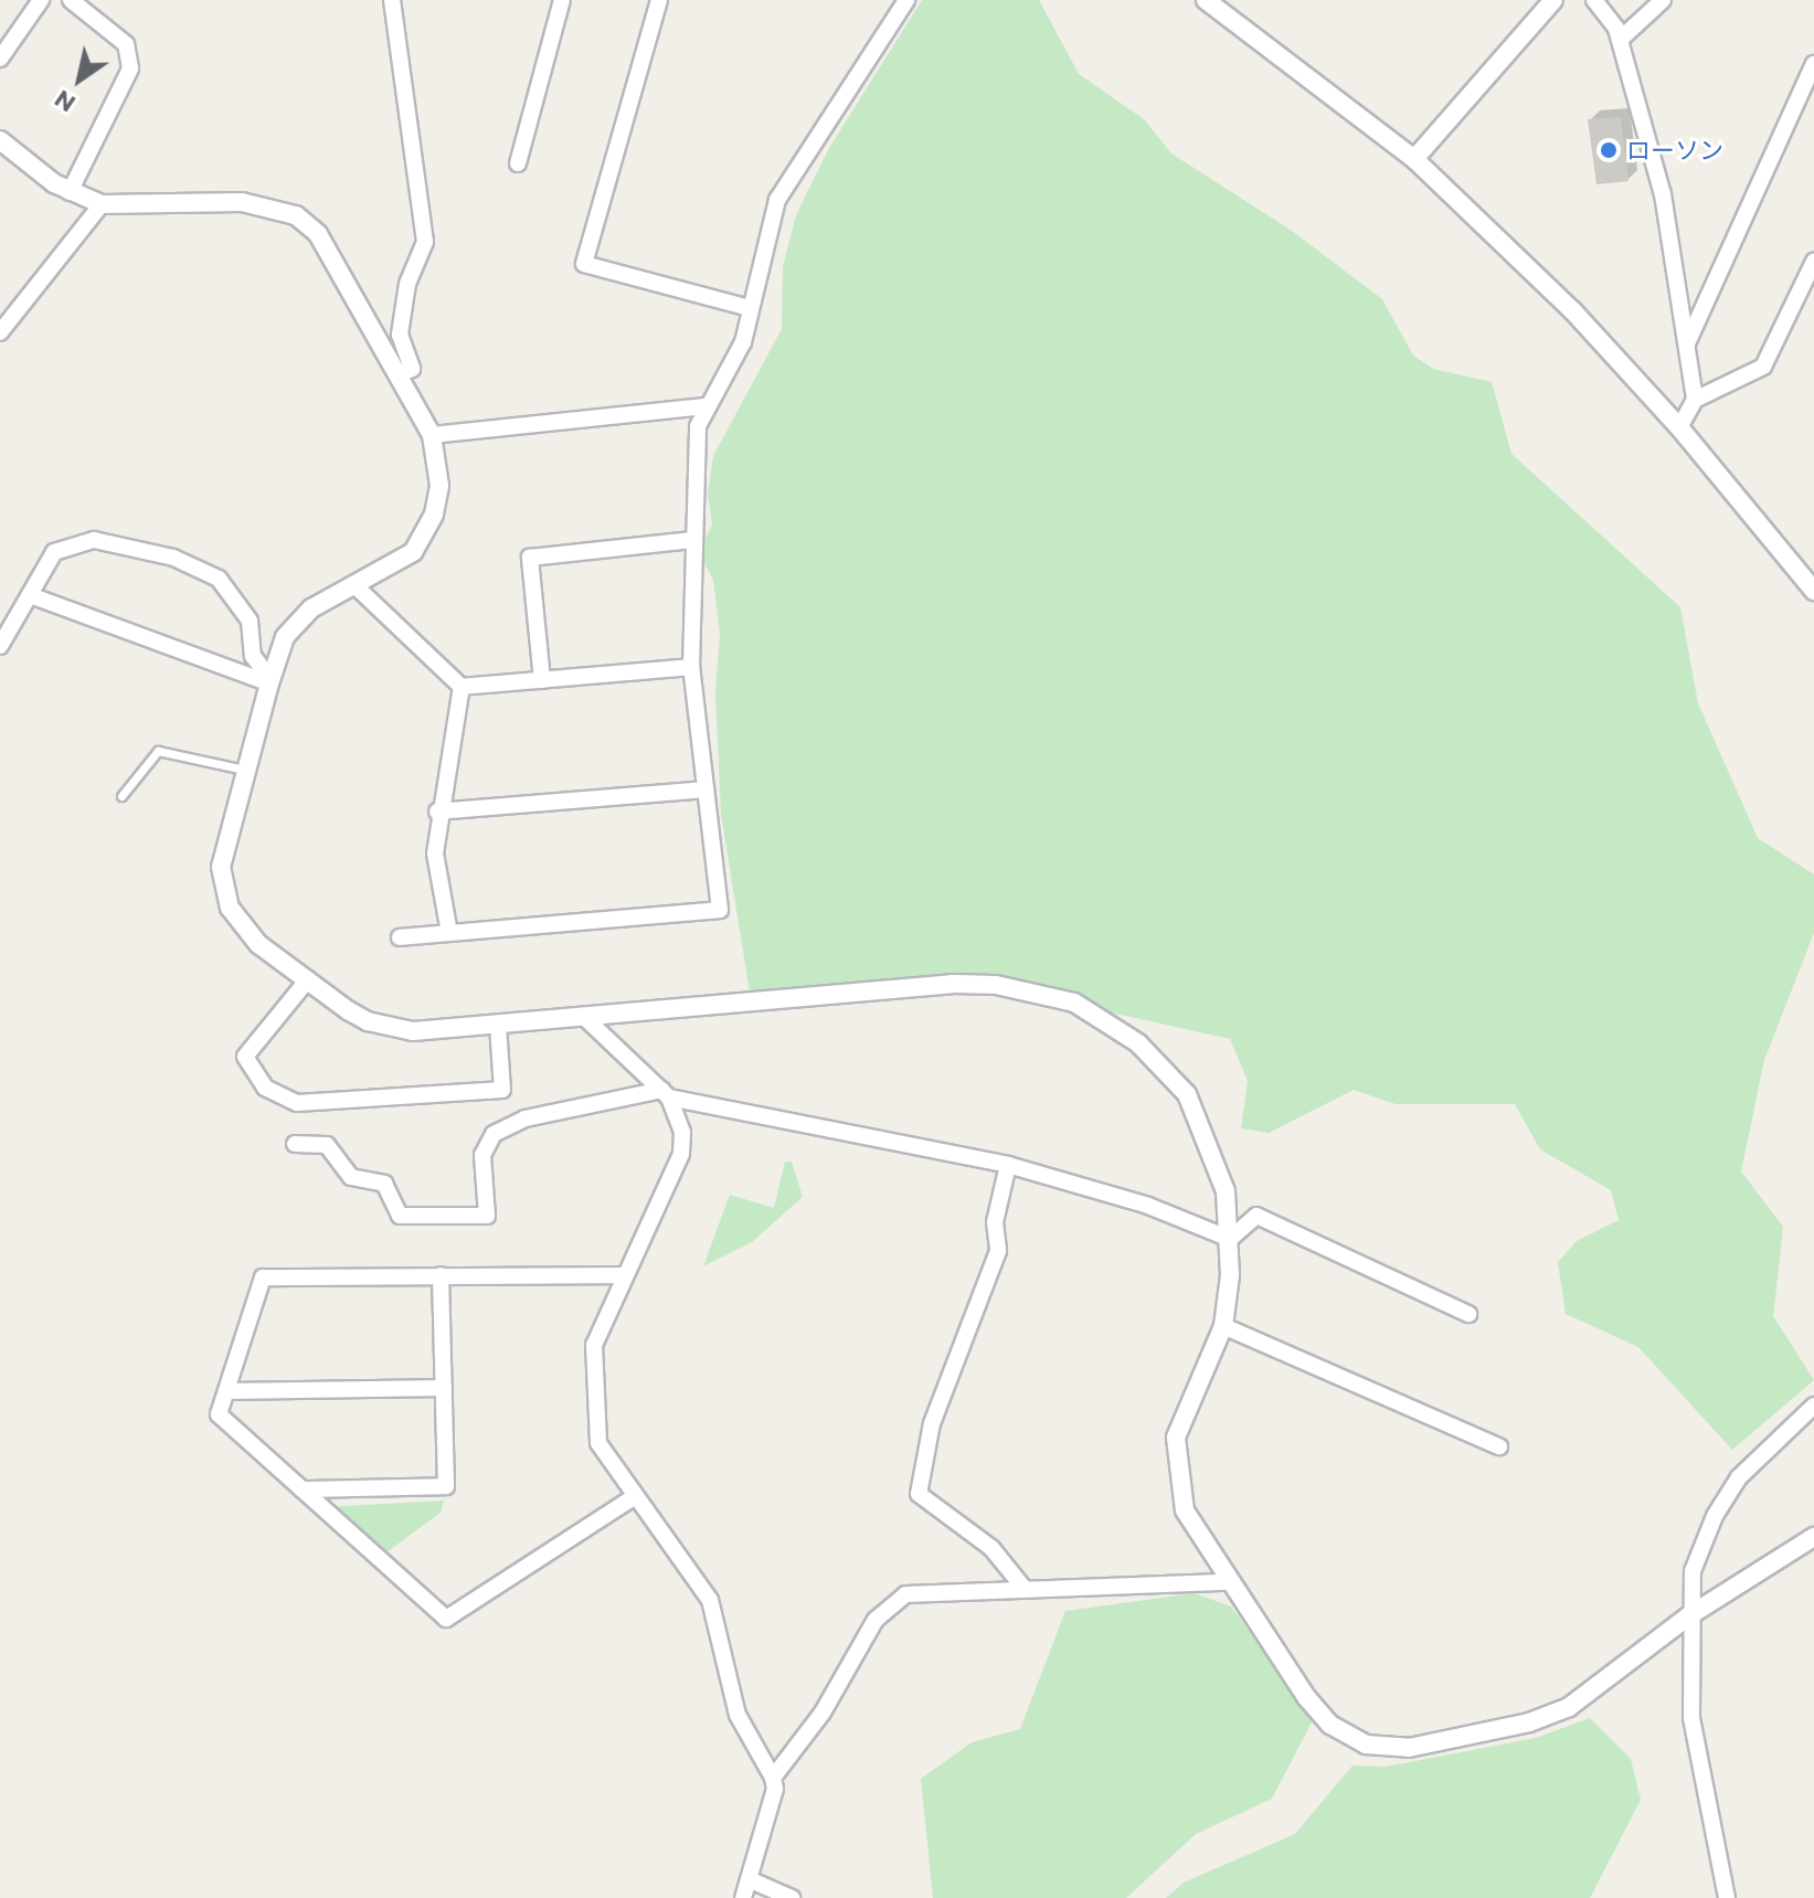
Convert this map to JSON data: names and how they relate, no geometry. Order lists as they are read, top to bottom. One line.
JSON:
{"places":["ローソン"],"north":"bottom left"}
